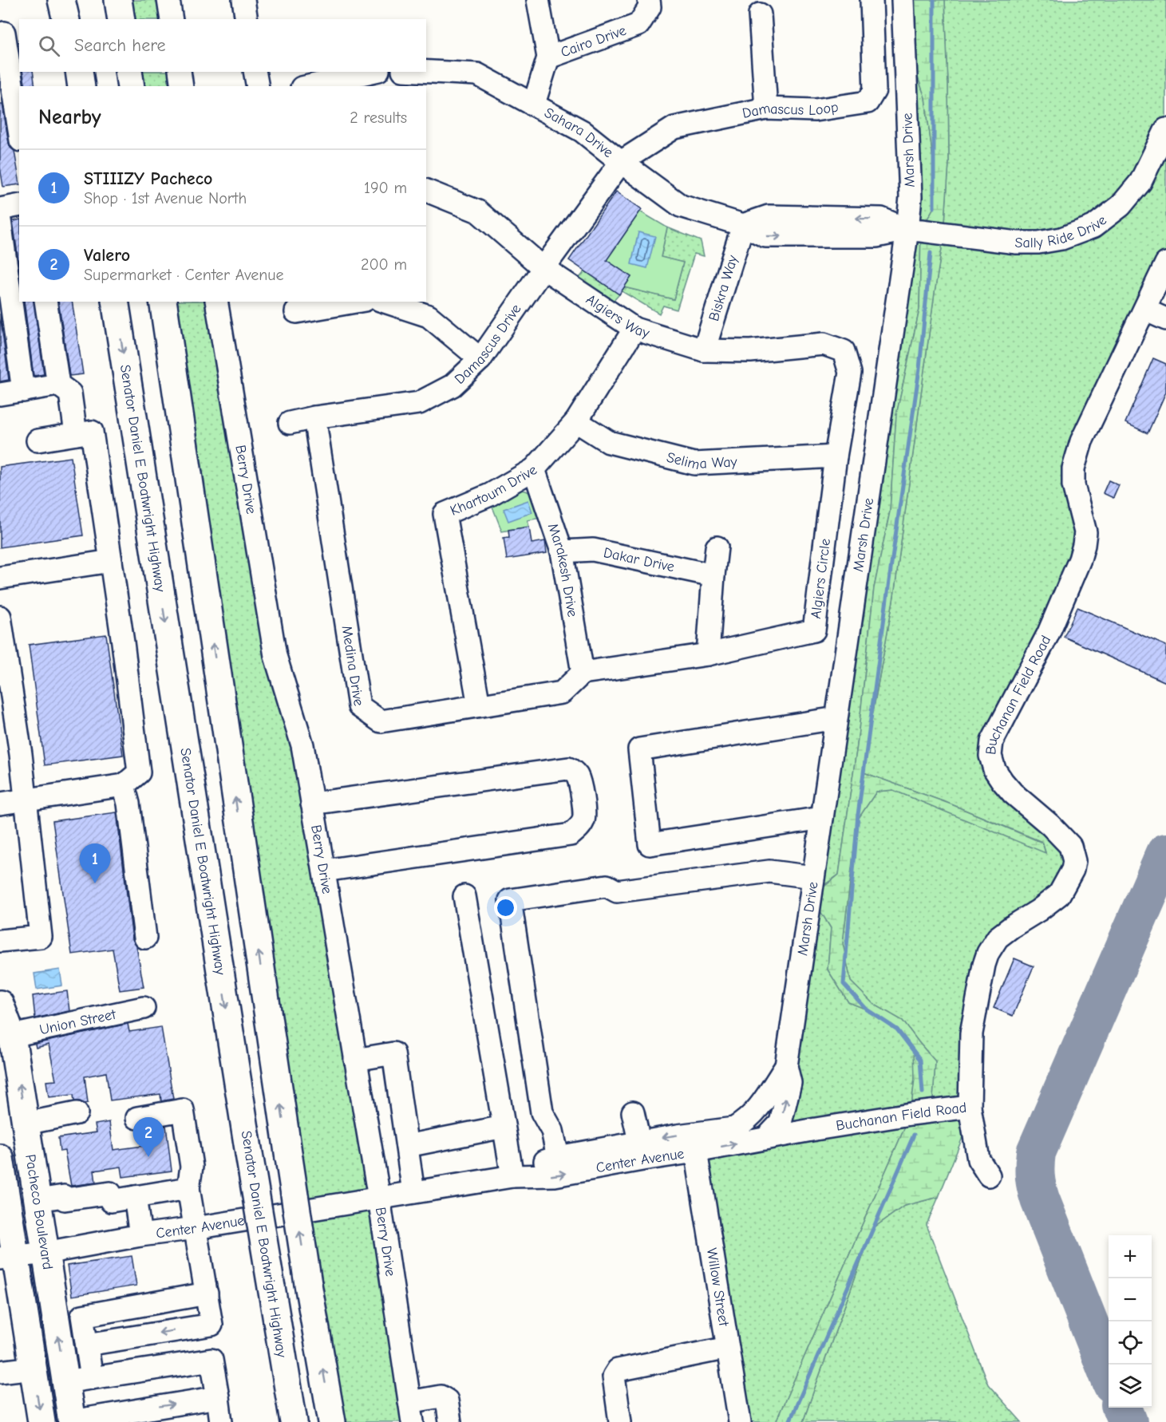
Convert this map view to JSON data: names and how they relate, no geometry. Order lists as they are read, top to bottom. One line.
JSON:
{"streets":{"main road":["Senator Daniel E Boatwright Highway","Pacheco Boulevard"],"street":["Cairo Drive","Damascus Loop","Sahara Drive","Marsh Drive","Sally Ride Drive","Biskra Way","Algiers Way","Damascus Drive","Selima Way","Berry Drive","Khartoum Drive","Dakar Drive","Marakesh Drive","Algiers Circle","Medina Drive","Buchanan Field Road","Union Street","Center Avenue","Willow Street"]},"crossings":[["Damascus Loop","Sahara Drive"],["Damascus Loop","Damascus Drive"],["Sahara Drive","Biskra Way"],["Sahara Drive","Damascus Drive"],["Marsh Drive","Sally Ride Drive"],["Marsh Drive","Buchanan Field Road"],["Marsh Drive","Center Avenue"],["Biskra Way","Algiers Way"],["Algiers Way","Damascus Drive"],["Algiers Way","Khartoum Drive"],["Algiers Way","Algiers Circle"],["Damascus Drive","Medina Drive"],["Selima Way","Khartoum Drive"],["Selima Way","Algiers Circle"],["Berry Drive","Center Avenue"],["Khartoum Drive","Marakesh Drive"],["Khartoum Drive","Medina Drive"],["Dakar Drive","Marakesh Drive"],["Marakesh Drive","Algiers Circle"],["Marakesh Drive","Medina Drive"],["Algiers Circle","Medina Drive"],["Buchanan Field Road","Center Avenue"],["Union Street","Pacheco Boulevard"],["Center Avenue","Pacheco Boulevard"],["Center Avenue","Willow Street"]],"page":{"search":"Search here","heading":["Nearby","2 results"],"list":[{"mark":"1","name":"STIIIZY Pacheco","note":"Shop · 1st Avenue North","value":"190 m"},{"mark":"2","name":"Valero","note":"Supermarket · Center Avenue","value":"200 m"}],"pins":["1","2"],"map_buttons":["+","−"]}}
